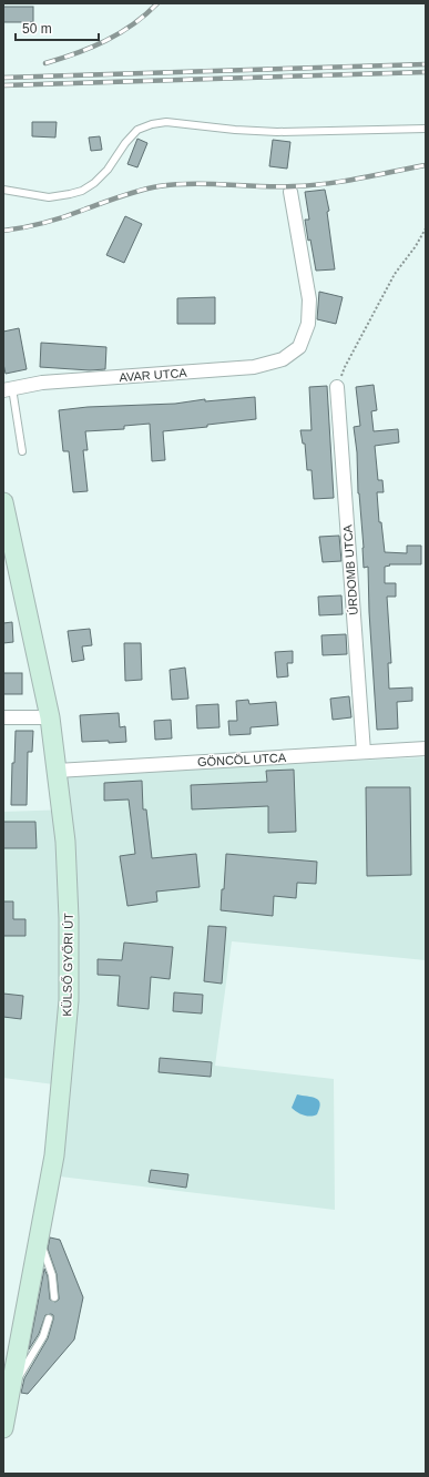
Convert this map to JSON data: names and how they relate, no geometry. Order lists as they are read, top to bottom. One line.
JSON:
{"streets":{"main road":["KÜLSŐ GYŐRI ÚT"],"street":["AVAR UTCA","ÚRDOMB UTCA","GÖNCÖL UTCA"]},"crossings":[["ÚRDOMB UTCA","GÖNCÖL UTCA"],["GÖNCÖL UTCA","KÜLSŐ GYŐRI ÚT"]],"scale_bar":"50 m"}
